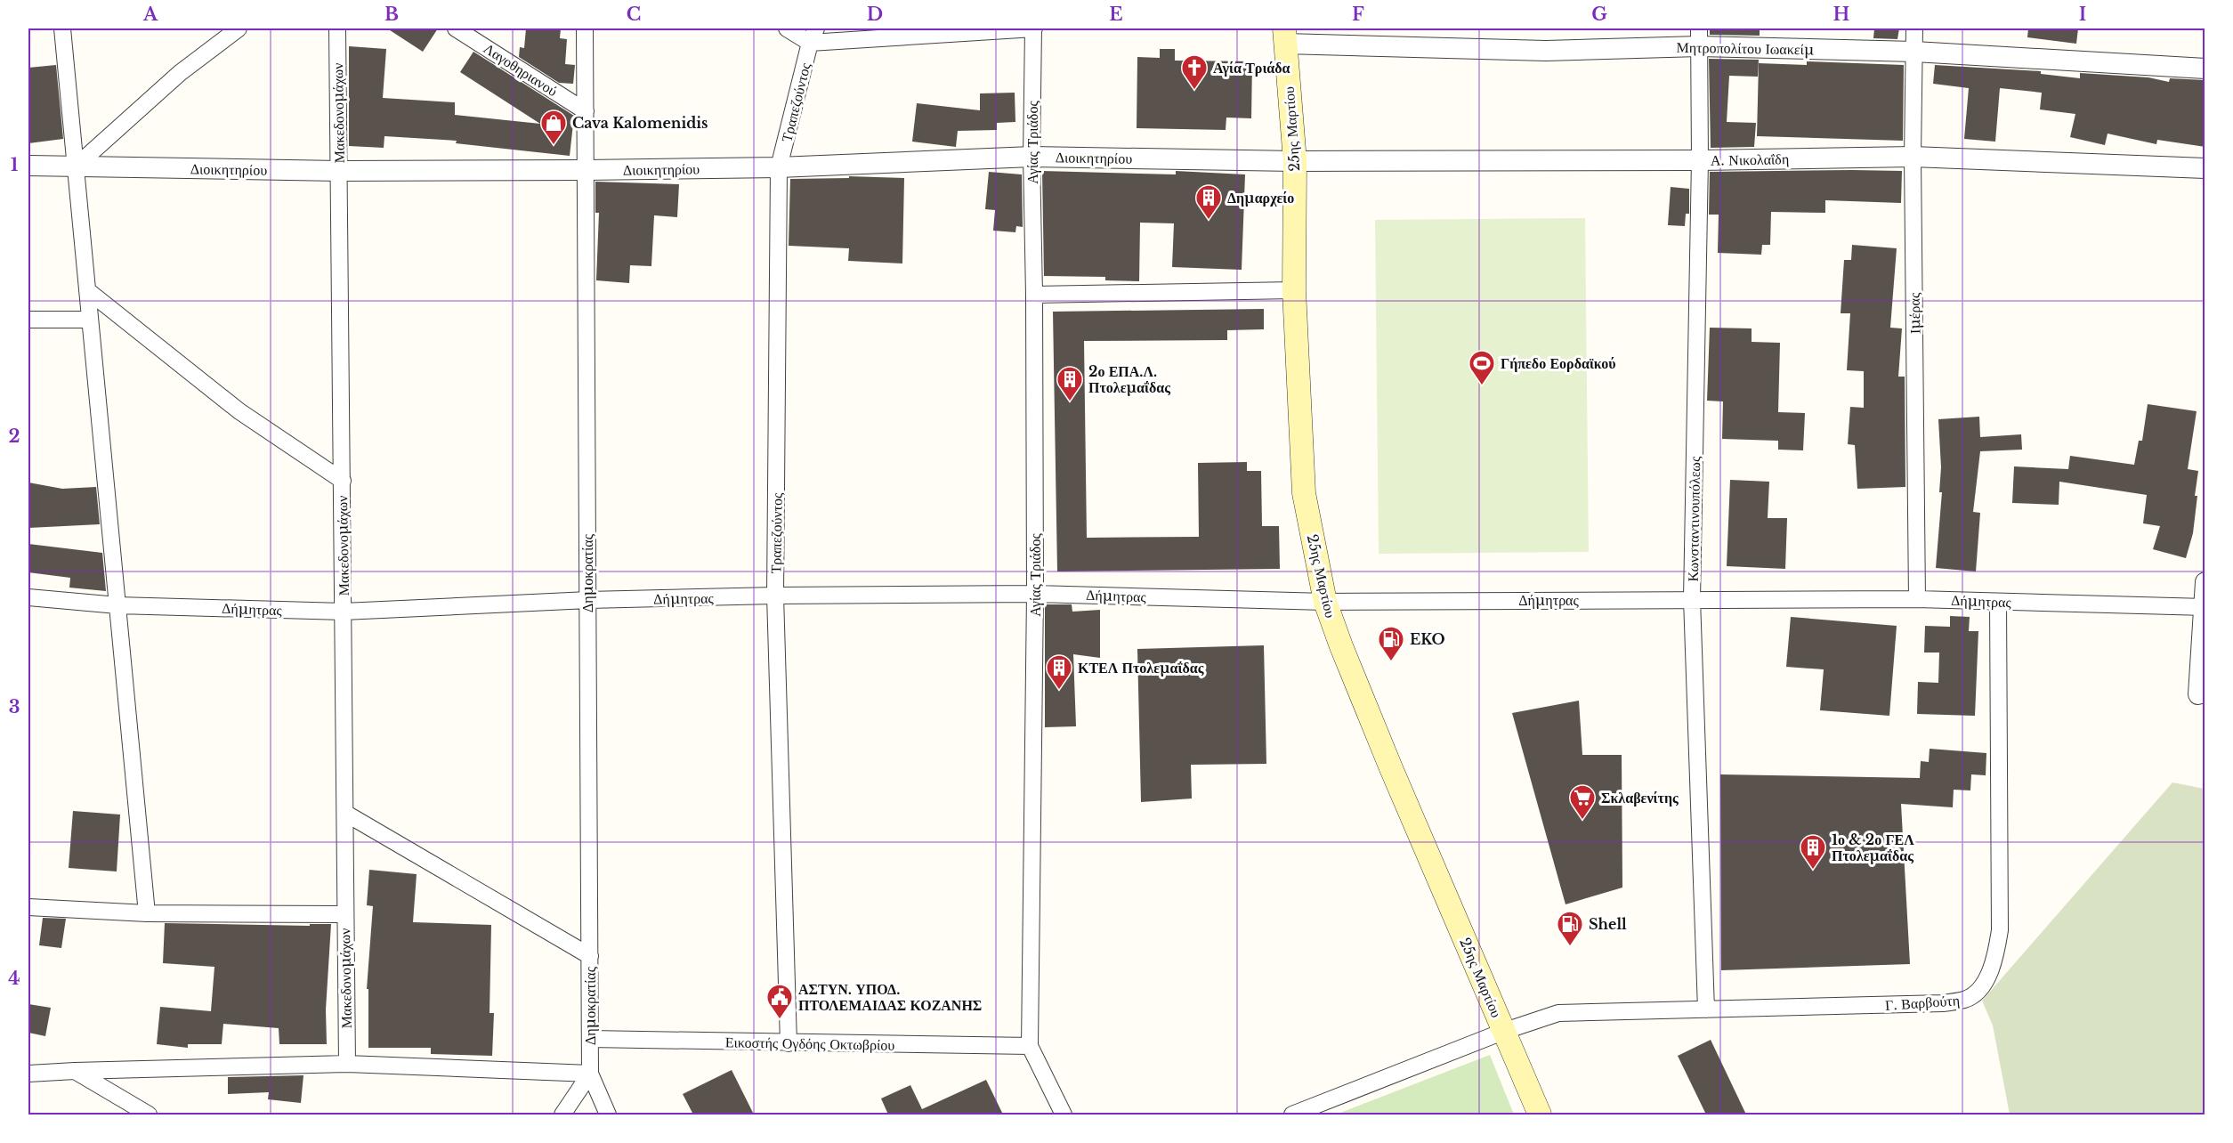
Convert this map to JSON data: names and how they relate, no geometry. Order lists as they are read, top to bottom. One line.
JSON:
{"streets":{"main road":["25ης Μαρτίου"],"street":["Μητροπολίτου Ιωακείμ","Λαγοθηριανού","Τραπεζούντος","Μακεδονομάχων","Αγίας Τριάδος","Διοικητηρίου","Α. Νικολαΐδη","Ιμέρας","Κωνσταντινουπόλεως","Δημοκρατίας","Δήμητρας","Γ. Βαρβούτη","Εικοστής Ογδόης Οκτωβρίου"]},"crossings":[["Μητροπολίτου Ιωακείμ","25ης Μαρτίου"],["Μητροπολίτου Ιωακείμ","Ιμέρας"],["Μητροπολίτου Ιωακείμ","Κωνσταντινουπόλεως"],["Λαγοθηριανού","Δημοκρατίας"],["Τραπεζούντος","Διοικητηρίου"],["Τραπεζούντος","Δήμητρας"],["Τραπεζούντος","Εικοστής Ογδόης Οκτωβρίου"],["Μακεδονομάχων","Διοικητηρίου"],["Μακεδονομάχων","Δήμητρας"],["25ης Μαρτίου","Διοικητηρίου"],["25ης Μαρτίου","Α. Νικολαΐδη"],["25ης Μαρτίου","Δήμητρας"],["25ης Μαρτίου","Γ. Βαρβούτη"],["Αγίας Τριάδος","Διοικητηρίου"],["Αγίας Τριάδος","Δήμητρας"],["Αγίας Τριάδος","Εικοστής Ογδόης Οκτωβρίου"],["Διοικητηρίου","Α. Νικολαΐδη"],["Διοικητηρίου","Δημοκρατίας"],["Α. Νικολαΐδη","Ιμέρας"],["Α. Νικολαΐδη","Κωνσταντινουπόλεως"],["Ιμέρας","Δήμητρας"],["Κωνσταντινουπόλεως","Δήμητρας"],["Κωνσταντινουπόλεως","Γ. Βαρβούτη"],["Δημοκρατίας","Δήμητρας"],["Δημοκρατίας","Εικοστής Ογδόης Οκτωβρίου"],["Δήμητρας","Γ. Βαρβούτη"]],"places":{"church":["Αγία Τριάδα"],"shop":["Cava Kalomenidis"],"building":["Δημαρχείο","2ο ΕΠΑ.Λ. Πτολεμαΐδας","ΚΤΕΛ Πτολεμαΐδας","1ο & 2ο ΓΕΛ Πτολεμαΐδας"],"sports":["Γήπεδο Εορδαϊκού"],"fuel station":["EKO","Shell"],"supermarket":["Σκλαβενίτης"],"public building":["ΑΣΤΥΝ. ΥΠΟΔ. ΠΤΟΛΕΜΑΙΔΑΣ ΚΟΖΑΝΗΣ"]},"grid":{"columns":["A","B","C","D","E","F","G","H","I"],"rows":["1","2","3","4"]}}
